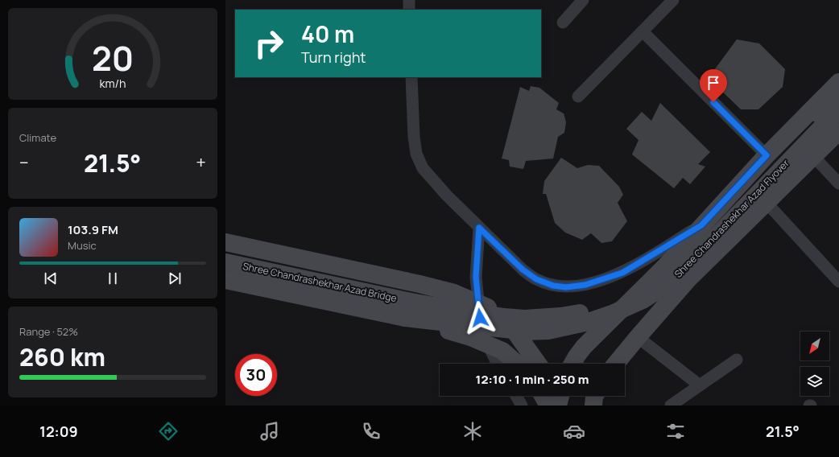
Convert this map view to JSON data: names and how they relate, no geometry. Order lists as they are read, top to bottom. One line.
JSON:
{"streets":{"main road":["Shree Chandrashekhar Azad Flyover","Shree Chandrashekhar Azad Bridge"]},"crossings":[["Shree Chandrashekhar Azad Flyover","Shree Chandrashekhar Azad Bridge"]],"north":"bottom left","page":{"turn":["40 m","Turn right"],"tile":["Climate",["Range · 52%","260 km"]],"heat":["−","21.5°","+"],"song":["103.9 FM","Music"],"limit":"30","trip":"12:10 · 1 min · 250 m","tabs":["12:09","21.5°"],"gauge":["20","km/h"]}}
